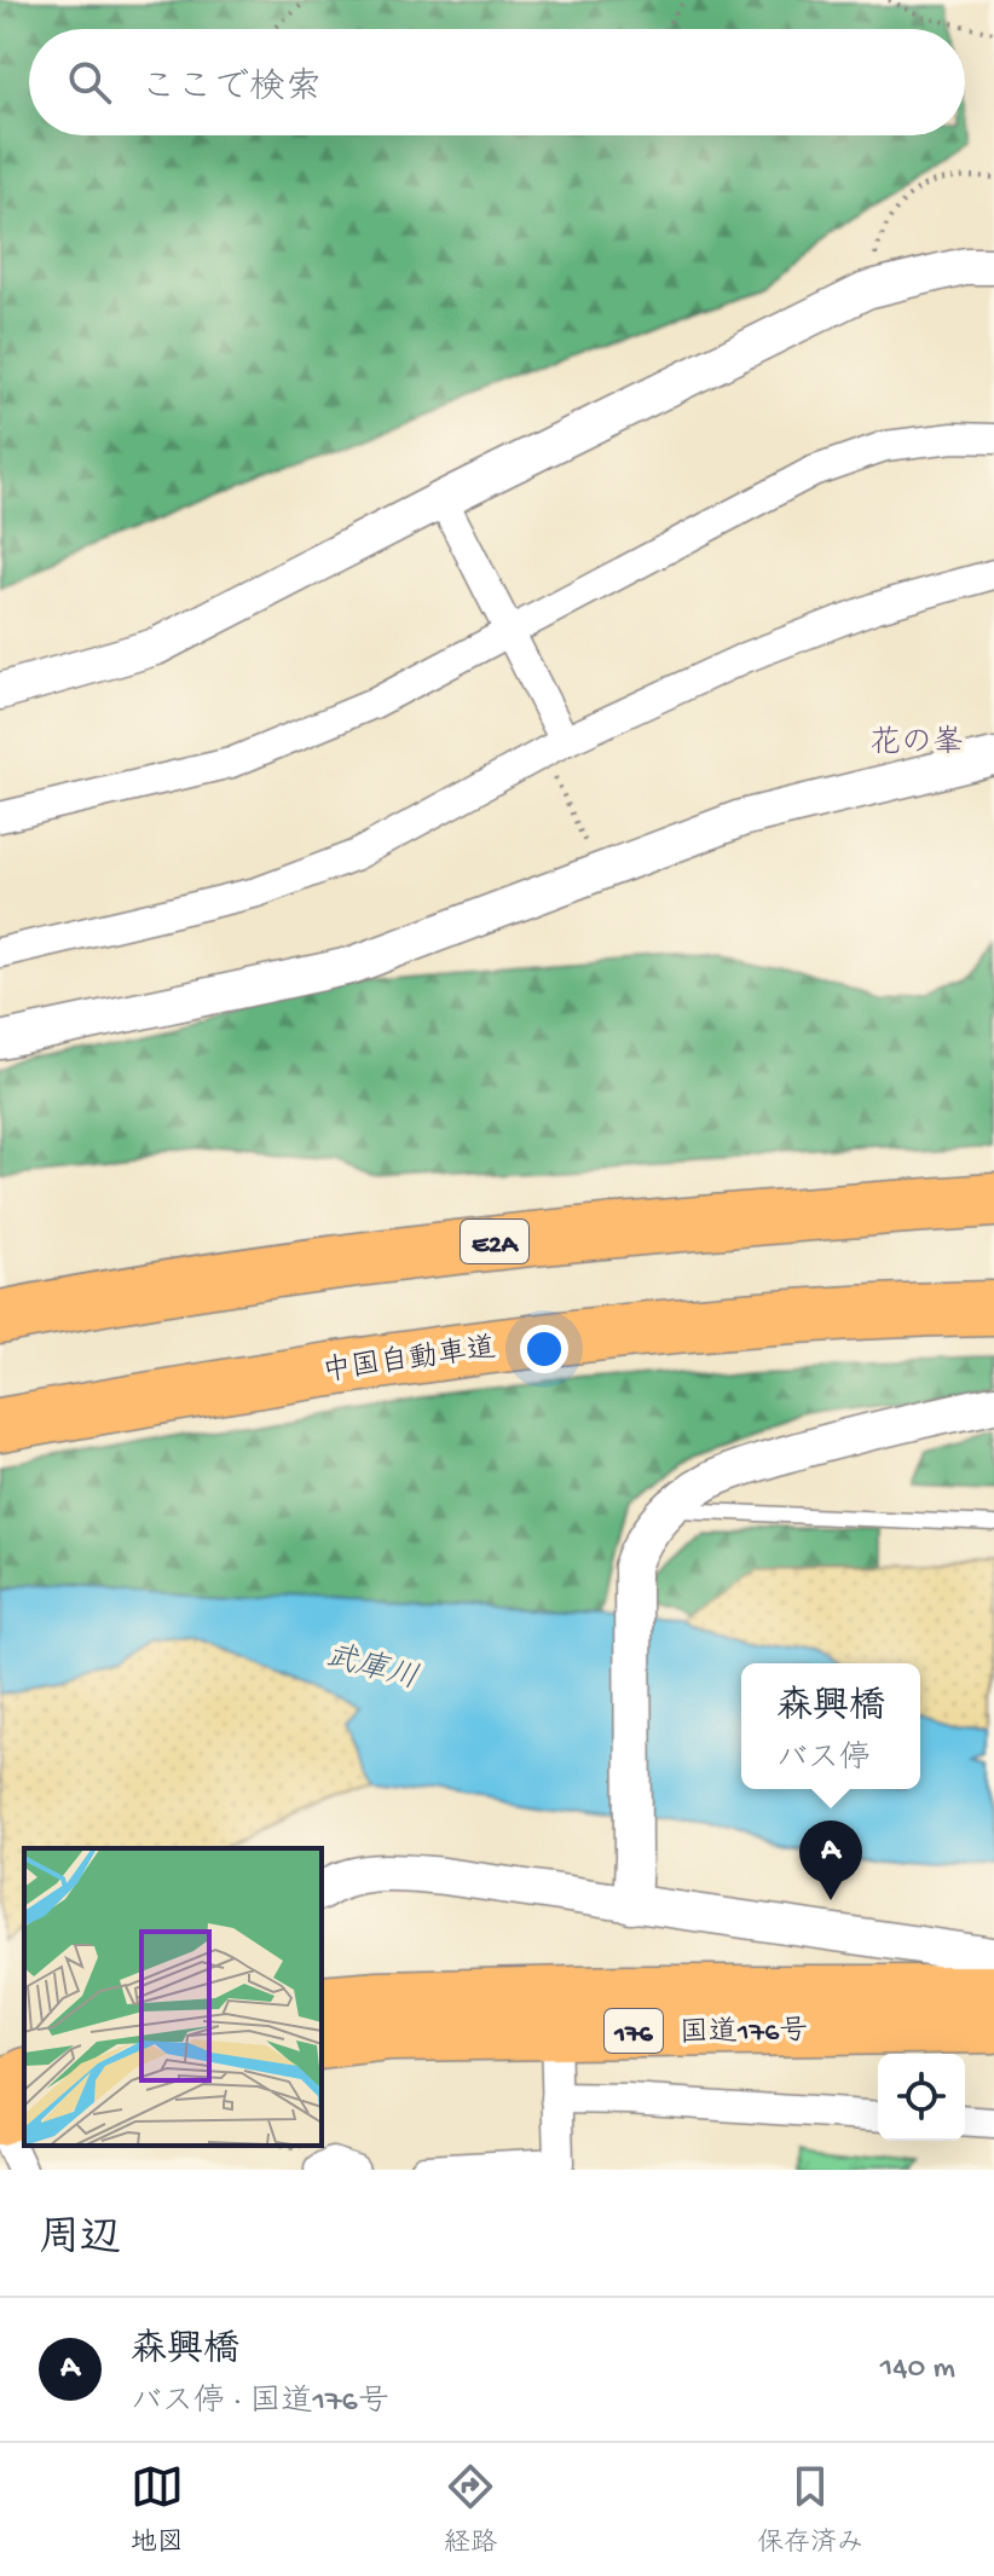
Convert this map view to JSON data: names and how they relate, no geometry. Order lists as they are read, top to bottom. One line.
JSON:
{"streets":{"highway":["E2A","中国自動車道","国道176号","176"]},"districts":["花の峯"],"water":["武庫川"],"page":{"search":"ここで検索","popup":["森興橋","バス停"],"pins":"A","heading":"周辺","list":[{"mark":"A","name":"森興橋","note":"バス停 · 国道176号","value":"140 m"}],"nav":["地図","経路","保存済み"]}}
